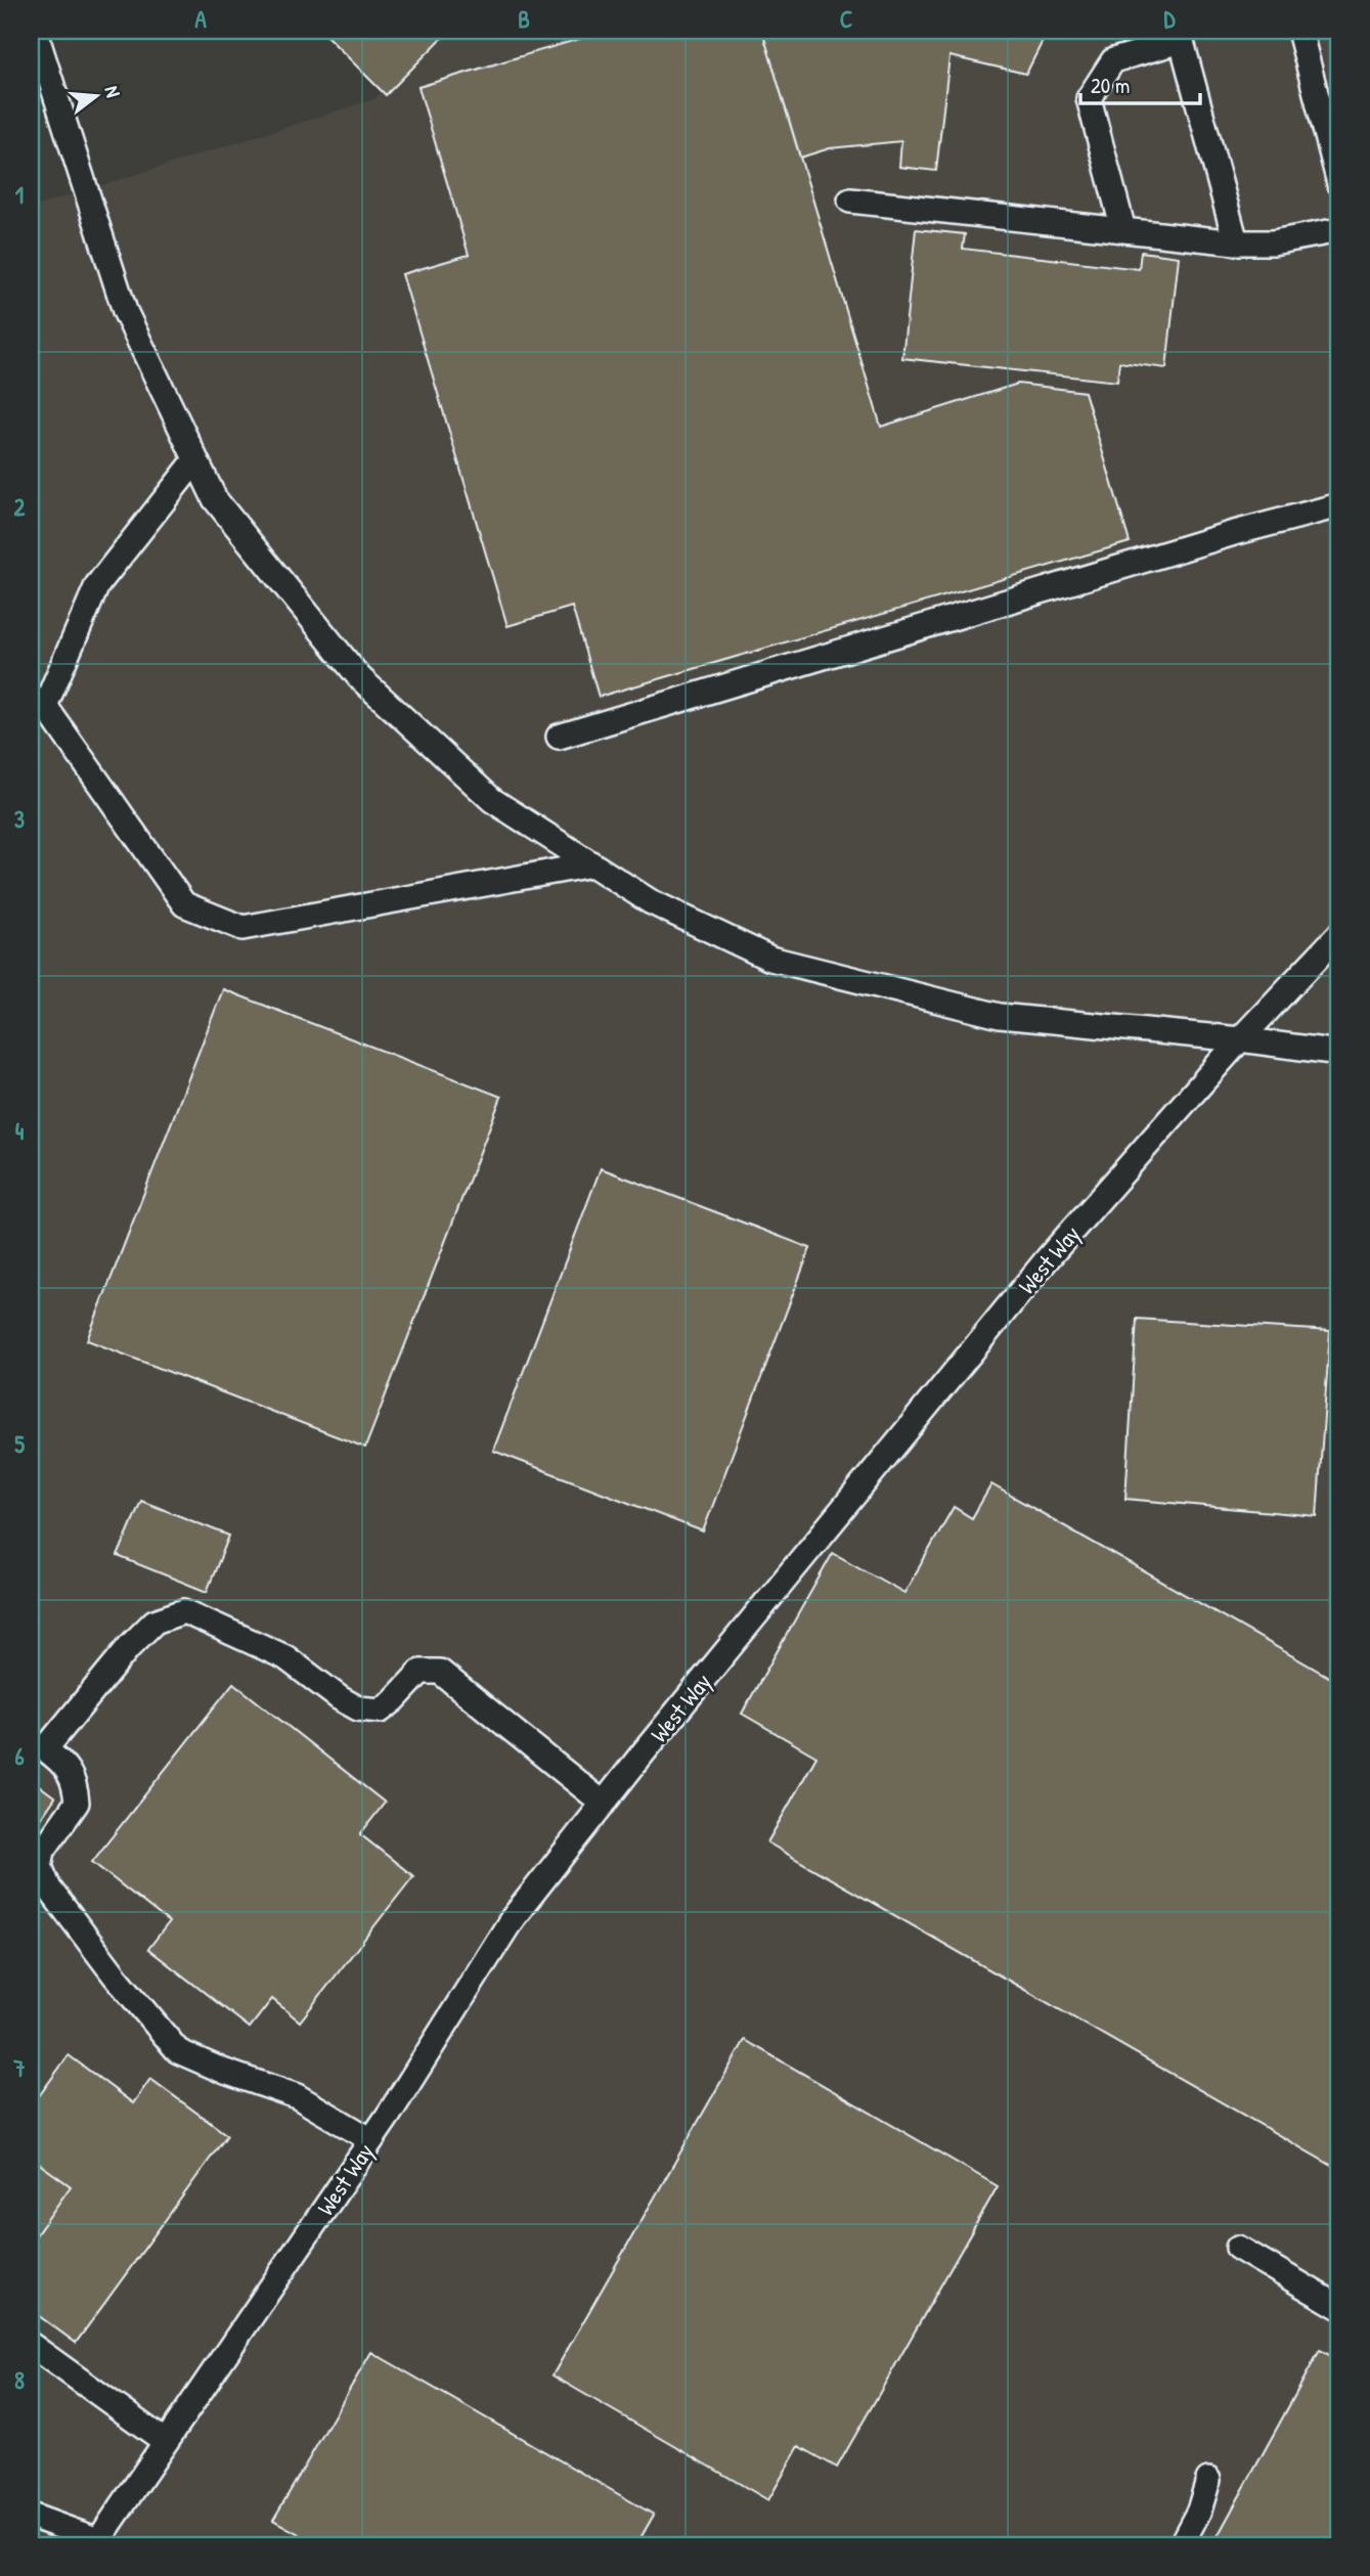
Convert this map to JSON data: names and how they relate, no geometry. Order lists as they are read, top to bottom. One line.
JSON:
{"streets":{"lane":["West Way"]},"scale_bar":"20 m","north":"right","grid":{"columns":["A","B","C","D"],"rows":["1","2","3","4","5","6","7","8"]}}
